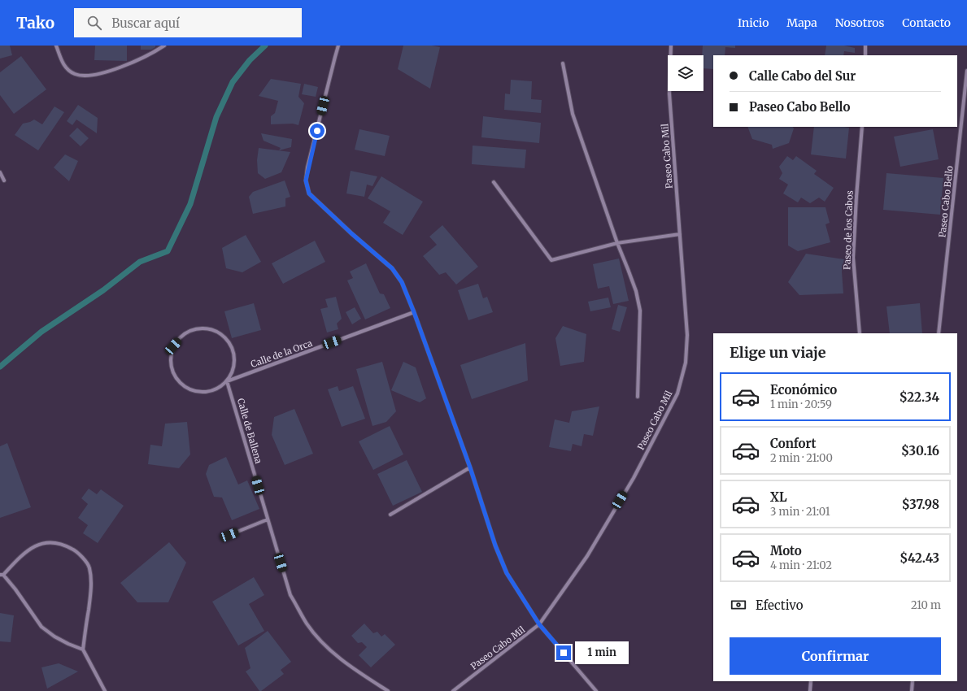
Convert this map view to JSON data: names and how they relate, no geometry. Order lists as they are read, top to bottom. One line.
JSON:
{"streets":{"street":["Paseo Cabo Mil","Paseo Cabo Bello","Paseo de los Cabos","Calle de la Orca","Calle de Ballena"]},"crossings":[["Calle de la Orca","Calle de Ballena"]],"page":{"header":"Tako","search":"Buscar aquí","nav":["Inicio","Mapa","Nosotros","Contacto"],"banner":["Calle Cabo del Sur","Paseo Cabo Bello"],"heading":"Elige un viaje","list":[{"name":"Económico","note":"1 min · 20:59","value":"$22.34"},{"name":"Confort","note":"2 min · 21:00","value":"$30.16"},{"name":"XL","note":"3 min · 21:01","value":"$37.98"},{"name":"Moto","note":"4 min · 21:02","value":"$42.43"}],"pay":["Efectivo","210 m"],"buttons":"Confirmar","bubble":"1 min"}}
